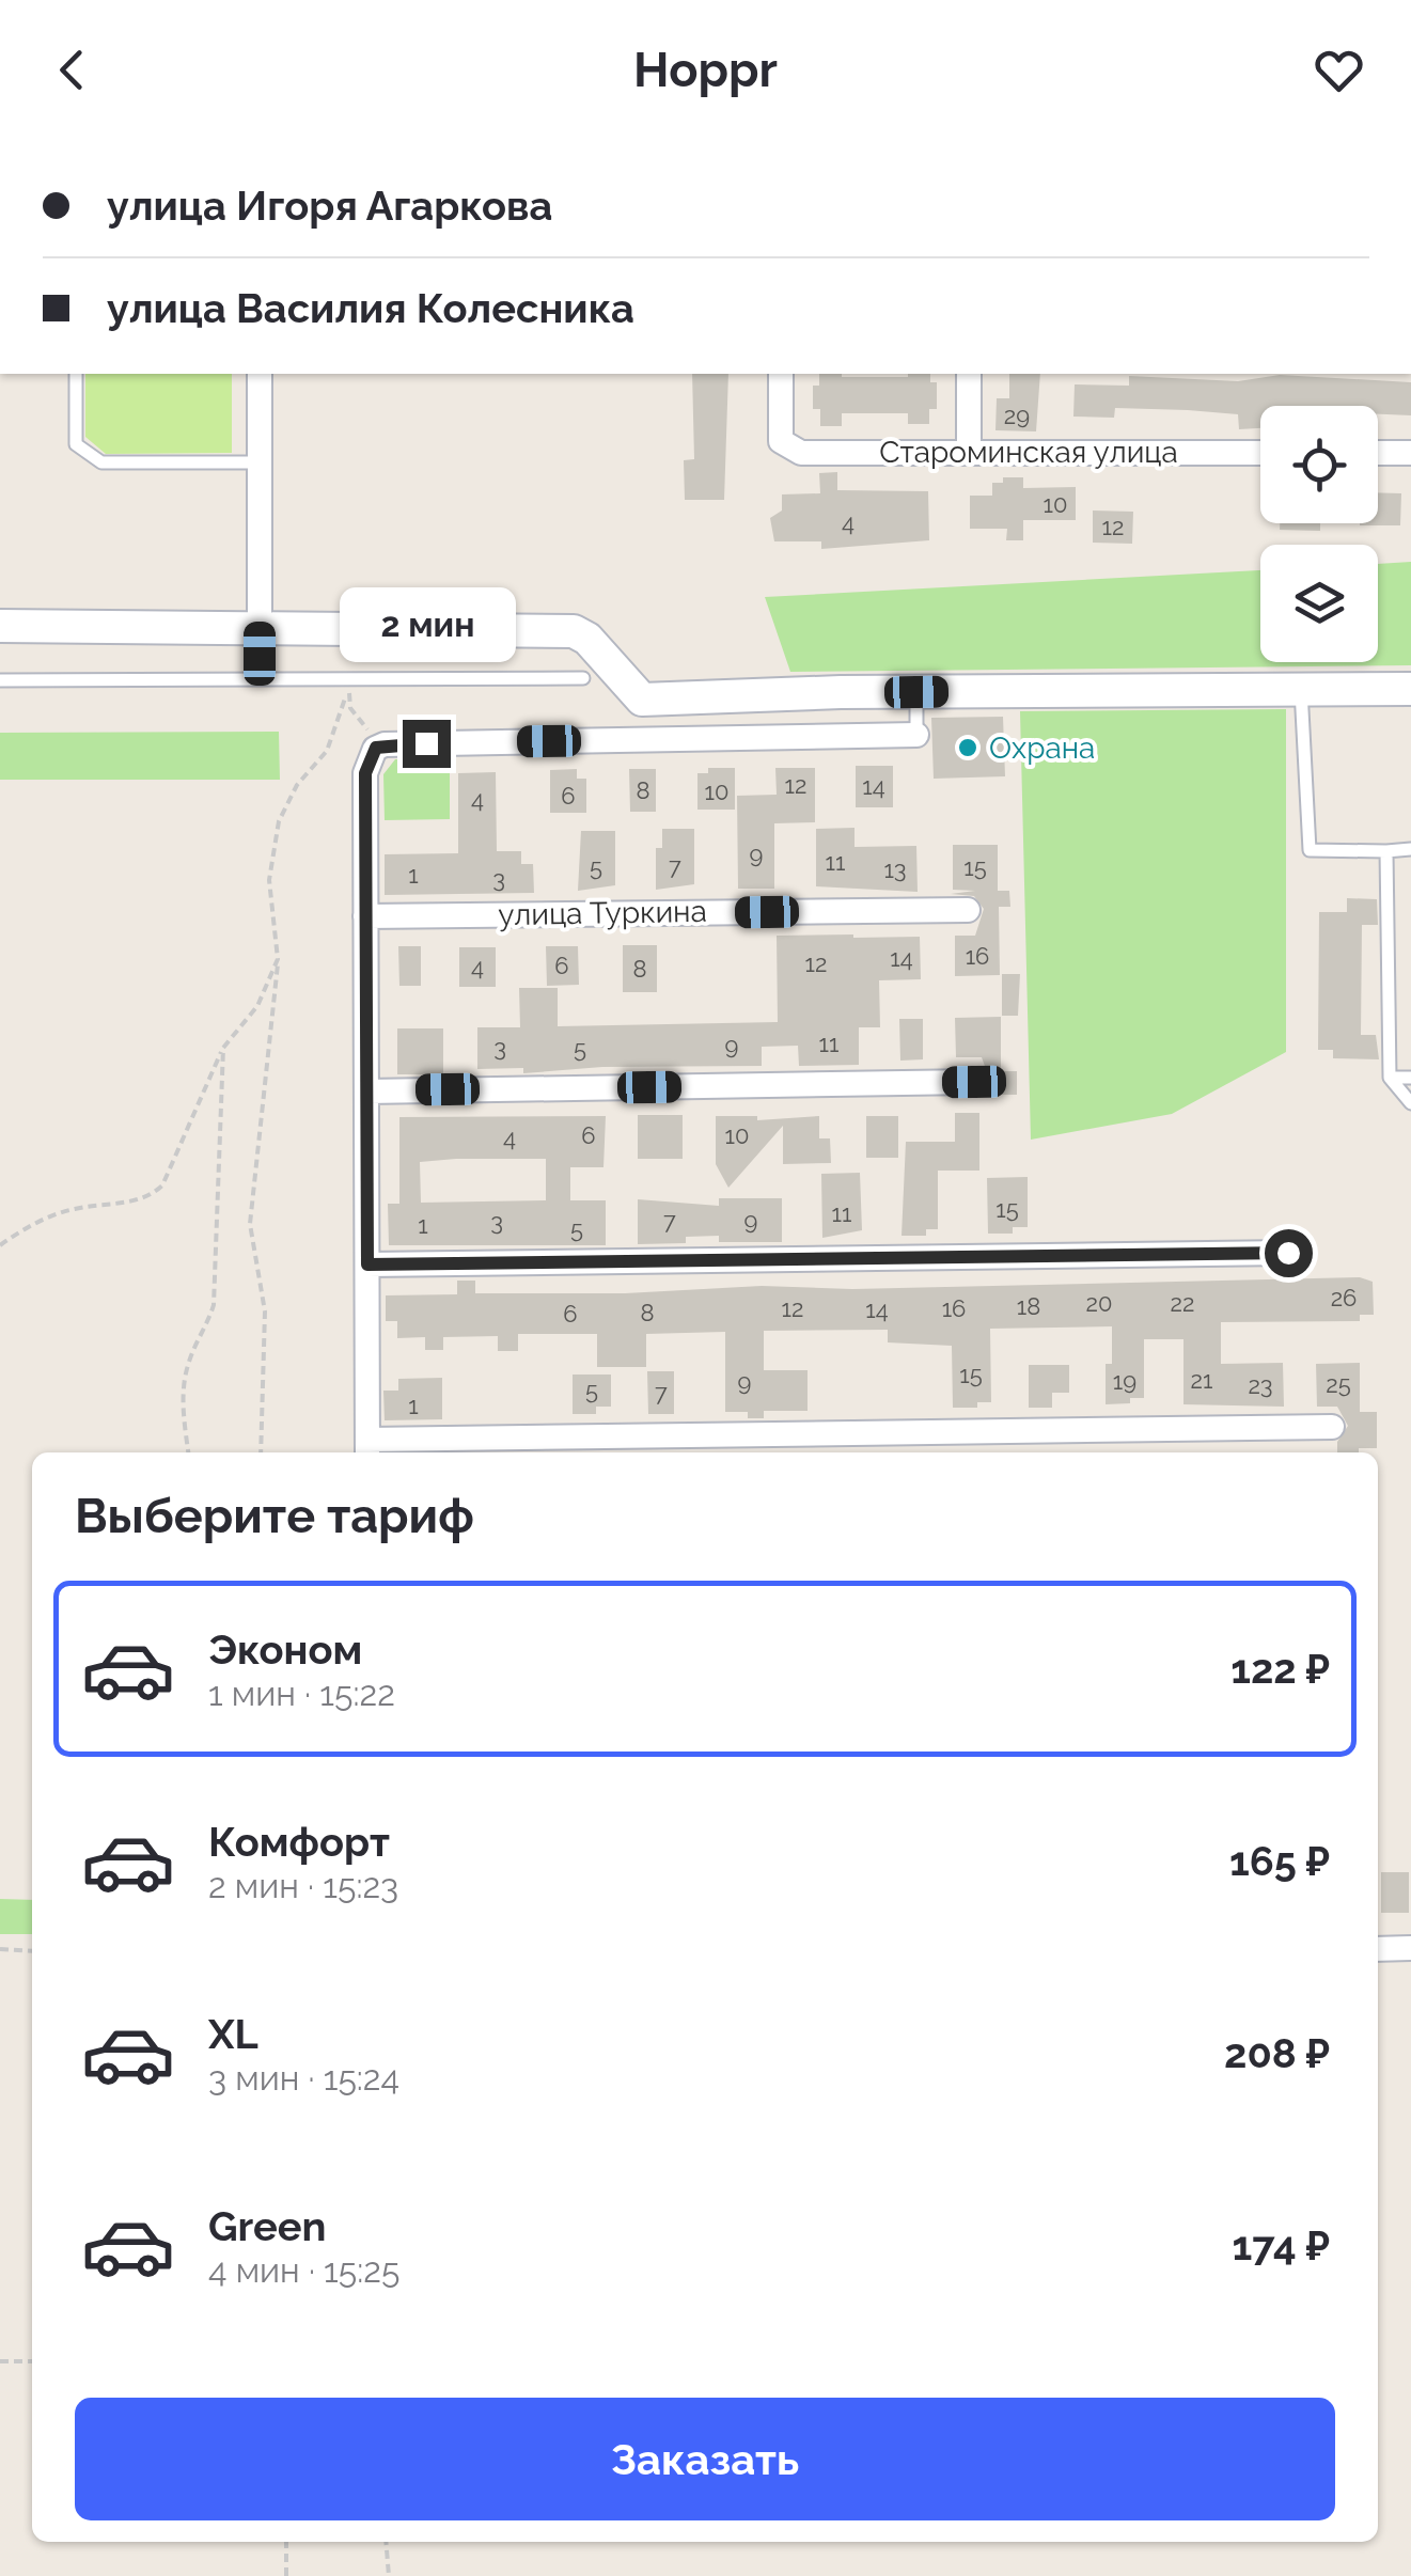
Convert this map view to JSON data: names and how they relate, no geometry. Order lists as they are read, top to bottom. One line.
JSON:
{"streets":{"street":["Староминская улица","улица Туркина"]},"places":["Охрана"],"house_numbers":["29","10","4","12","12","14","8","10","6","4","9","11","7","5","15","13","1","3","16","14","12","6","4","8","11","9","3","5","6","10","4","15","11","7","9","3","1","5","26","20","22","18","12","16","14","8","6","15","21","19","9","25","23","5","7","1"],"page":{"header":"Hoppr","banner":["улица Игоря Агаркова","улица Василия Колесника"],"bubble":"2 мин","heading":"Выберите тариф","list":[{"name":"Эконом","note":"1 мин · 15:22","value":"122 ₽"},{"name":"Комфорт","note":"2 мин · 15:23","value":"165 ₽"},{"name":"XL","note":"3 мин · 15:24","value":"208 ₽"},{"name":"Green","note":"4 мин · 15:25","value":"174 ₽"}],"buttons":"Заказать"}}
